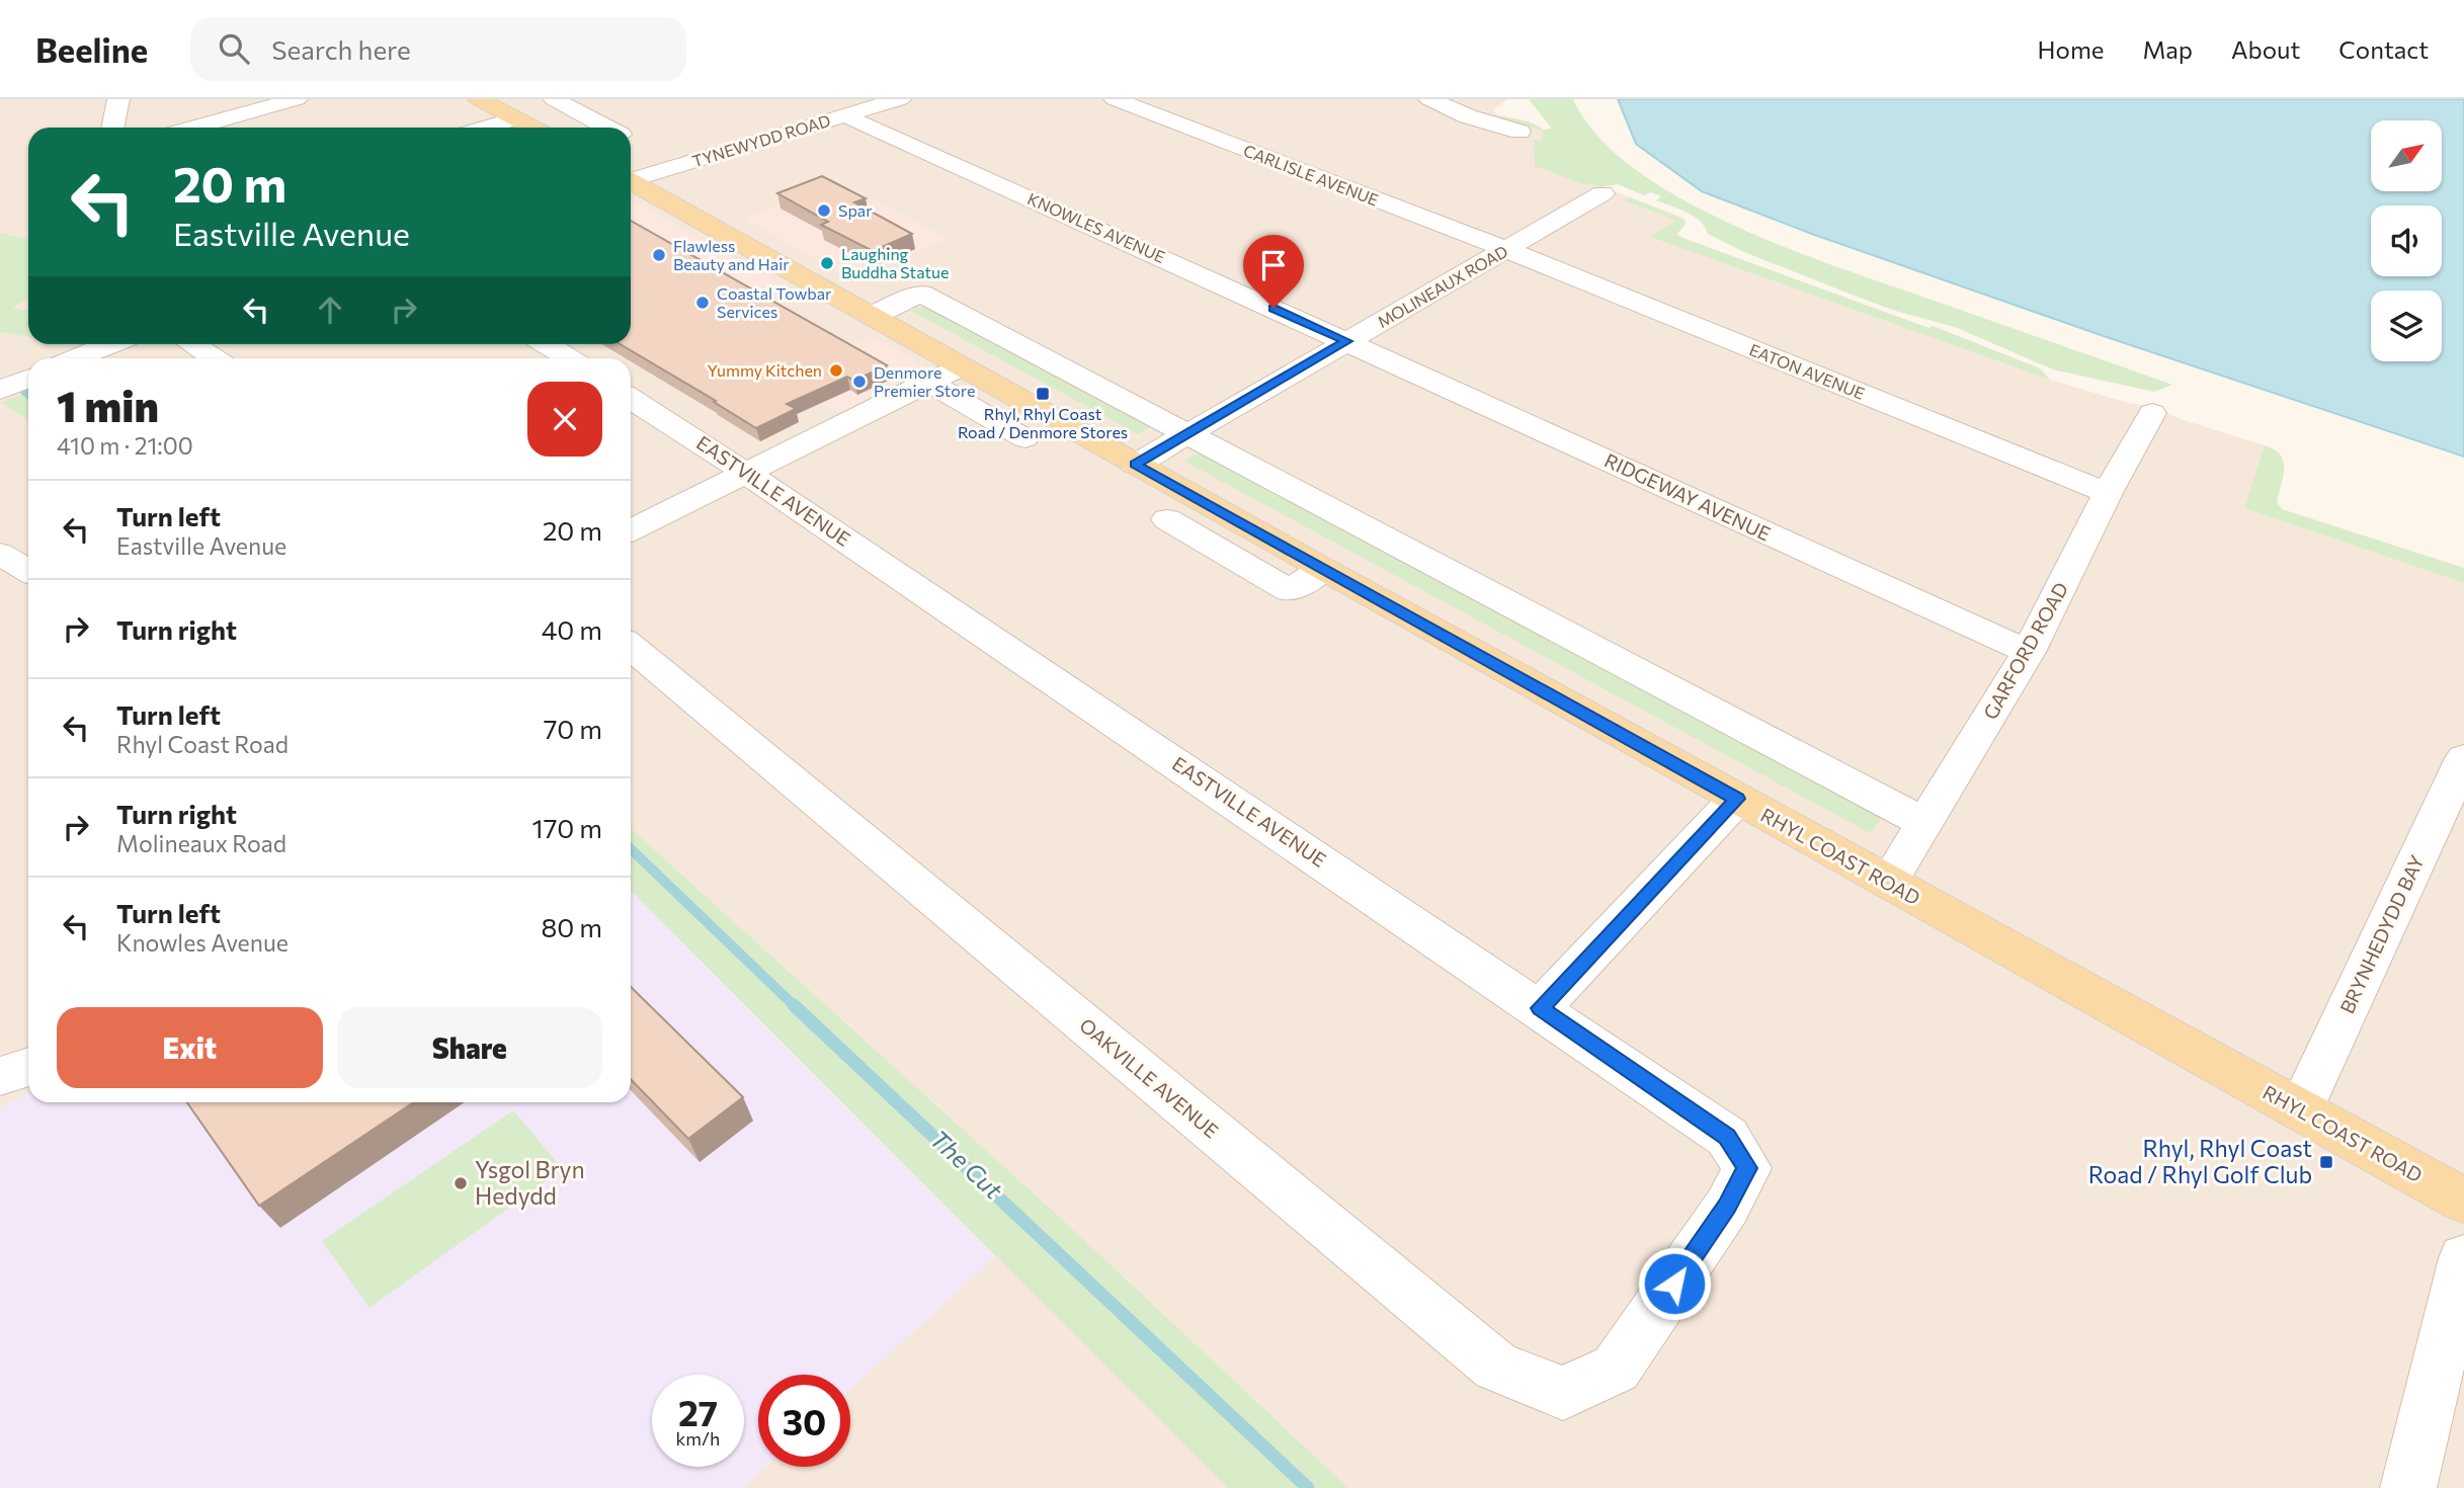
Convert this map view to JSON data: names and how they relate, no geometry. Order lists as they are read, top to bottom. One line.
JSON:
{"streets":{"main road":["RHYL COAST ROAD"],"street":["TYNEWYDD ROAD","CARLISLE AVENUE","KNOWLES AVENUE","MOLINEAUX ROAD","EATON AVENUE","EASTVILLE AVENUE","RIDGEWAY AVENUE","GARFORD ROAD","BRYNHEDYDD BAY","OAKVILLE AVENUE"]},"crossings":[["TYNEWYDD ROAD","KNOWLES AVENUE"],["CARLISLE AVENUE","MOLINEAUX ROAD"],["CARLISLE AVENUE","EATON AVENUE"],["KNOWLES AVENUE","MOLINEAUX ROAD"],["KNOWLES AVENUE","RIDGEWAY AVENUE"],["MOLINEAUX ROAD","EATON AVENUE"],["MOLINEAUX ROAD","RIDGEWAY AVENUE"],["MOLINEAUX ROAD","RHYL COAST ROAD"],["EATON AVENUE","GARFORD ROAD"],["EASTVILLE AVENUE","OAKVILLE AVENUE"],["RIDGEWAY AVENUE","GARFORD ROAD"],["GARFORD ROAD","RHYL COAST ROAD"],["RHYL COAST ROAD","BRYNHEDYDD BAY"]],"water":["The Cut"],"places":{"other":["Spar","Flawless Beauty and Hair","Laughing Buddha Statue","Coastal Towbar Services","Yummy Kitchen","Denmore Premier Store","Ysgol Bryn Hedydd"],"transit":["Rhyl, Rhyl Coast Road / Denmore Stores","Rhyl, Rhyl Coast Road / Rhyl Golf Club"]},"north":"top right","page":{"header":"Beeline","search":"Search here","nav":["Home","Map","About","Contact"],"turn":["20 m","Eastville Avenue"],"heading":["1 min","410 m · 21:00"],"list":[{"name":"Turn left","note":"Eastville Avenue","value":"20 m"},{"name":"Turn right","value":"40 m"},{"name":"Turn left","note":"Rhyl Coast Road","value":"70 m"},{"name":"Turn right","note":"Molineaux Road","value":"170 m"},{"name":"Turn left","note":"Knowles Avenue","value":"80 m"}],"buttons":["Exit","Share"],"speed":"27 km/h","limit":"30"}}
